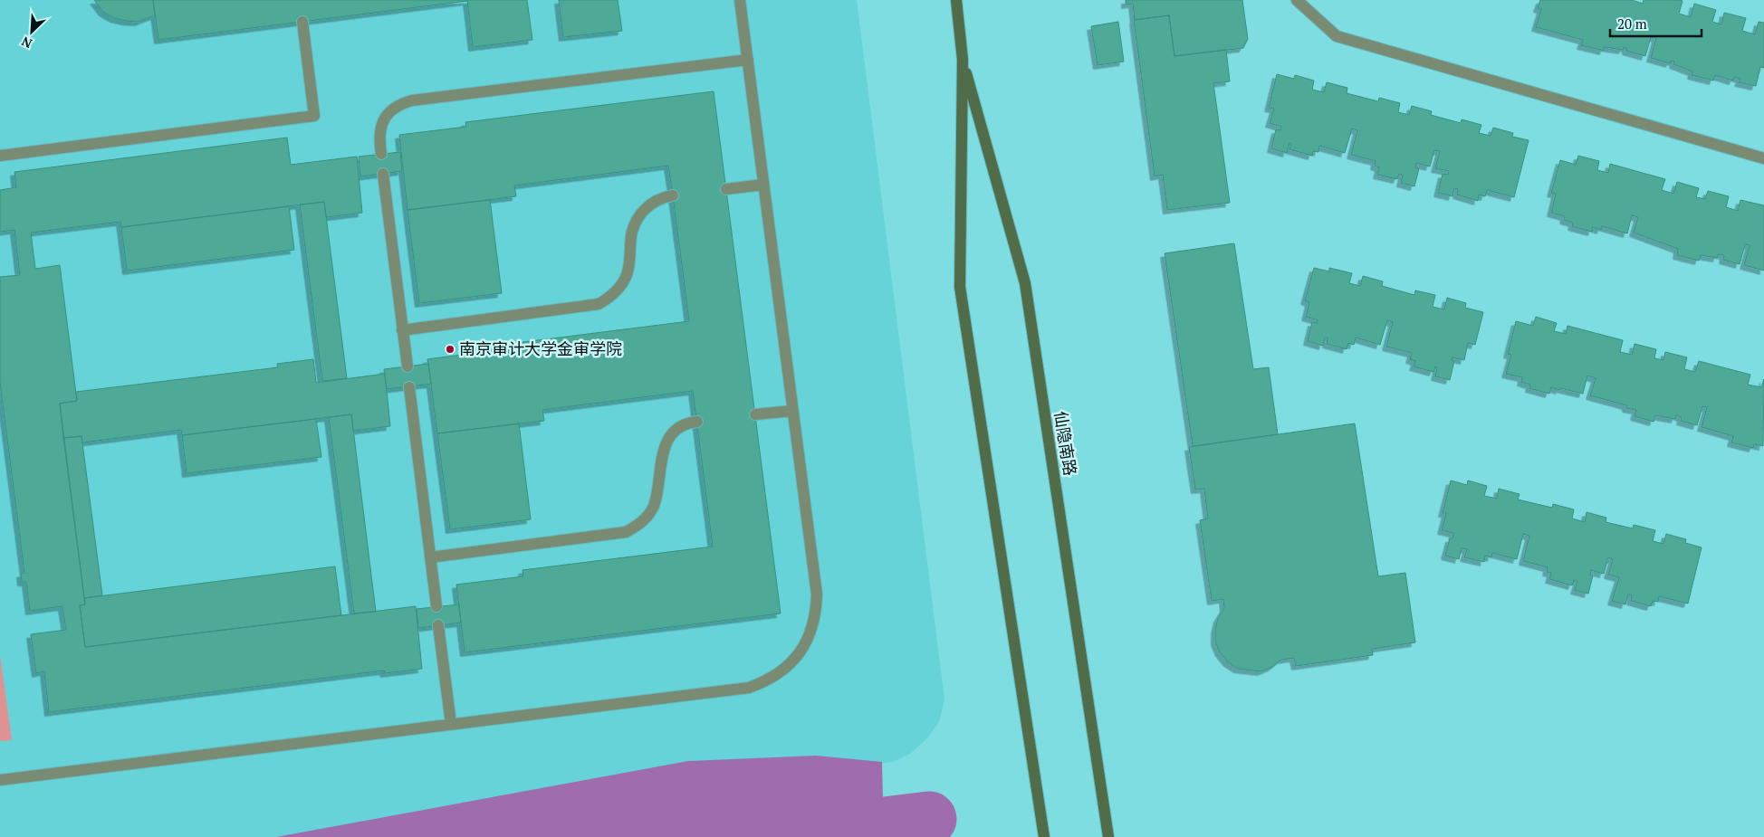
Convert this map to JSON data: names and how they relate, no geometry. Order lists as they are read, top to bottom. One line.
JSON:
{"streets":{"street":["仙隐南路"]},"places":["南京审计大学金审学院"],"scale_bar":"20 m","north":"bottom left"}
